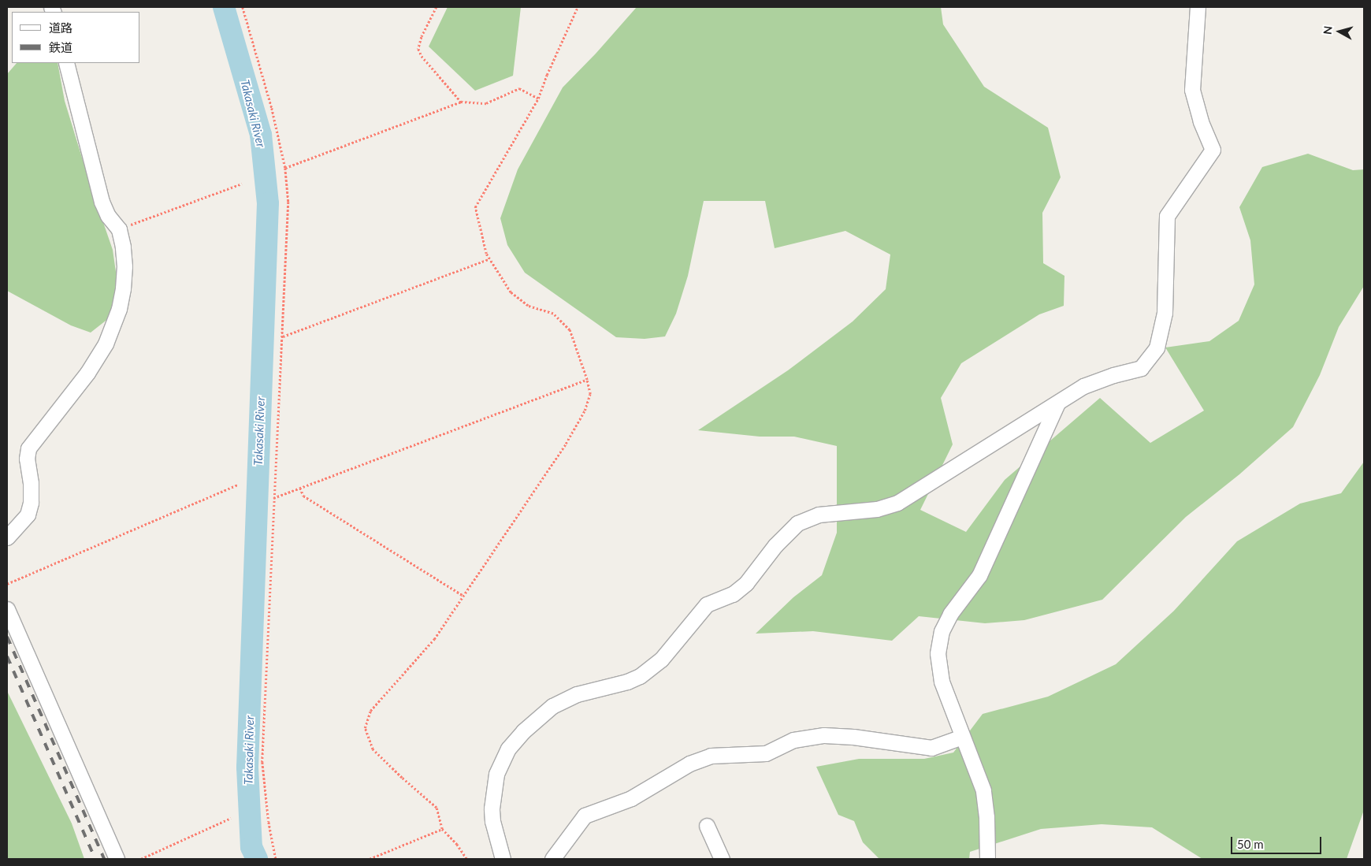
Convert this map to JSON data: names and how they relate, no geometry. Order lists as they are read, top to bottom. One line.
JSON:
{"water":["Takasaki River"],"legend":["道路","鉄道"],"scale_bar":"50 m","north":"left"}
